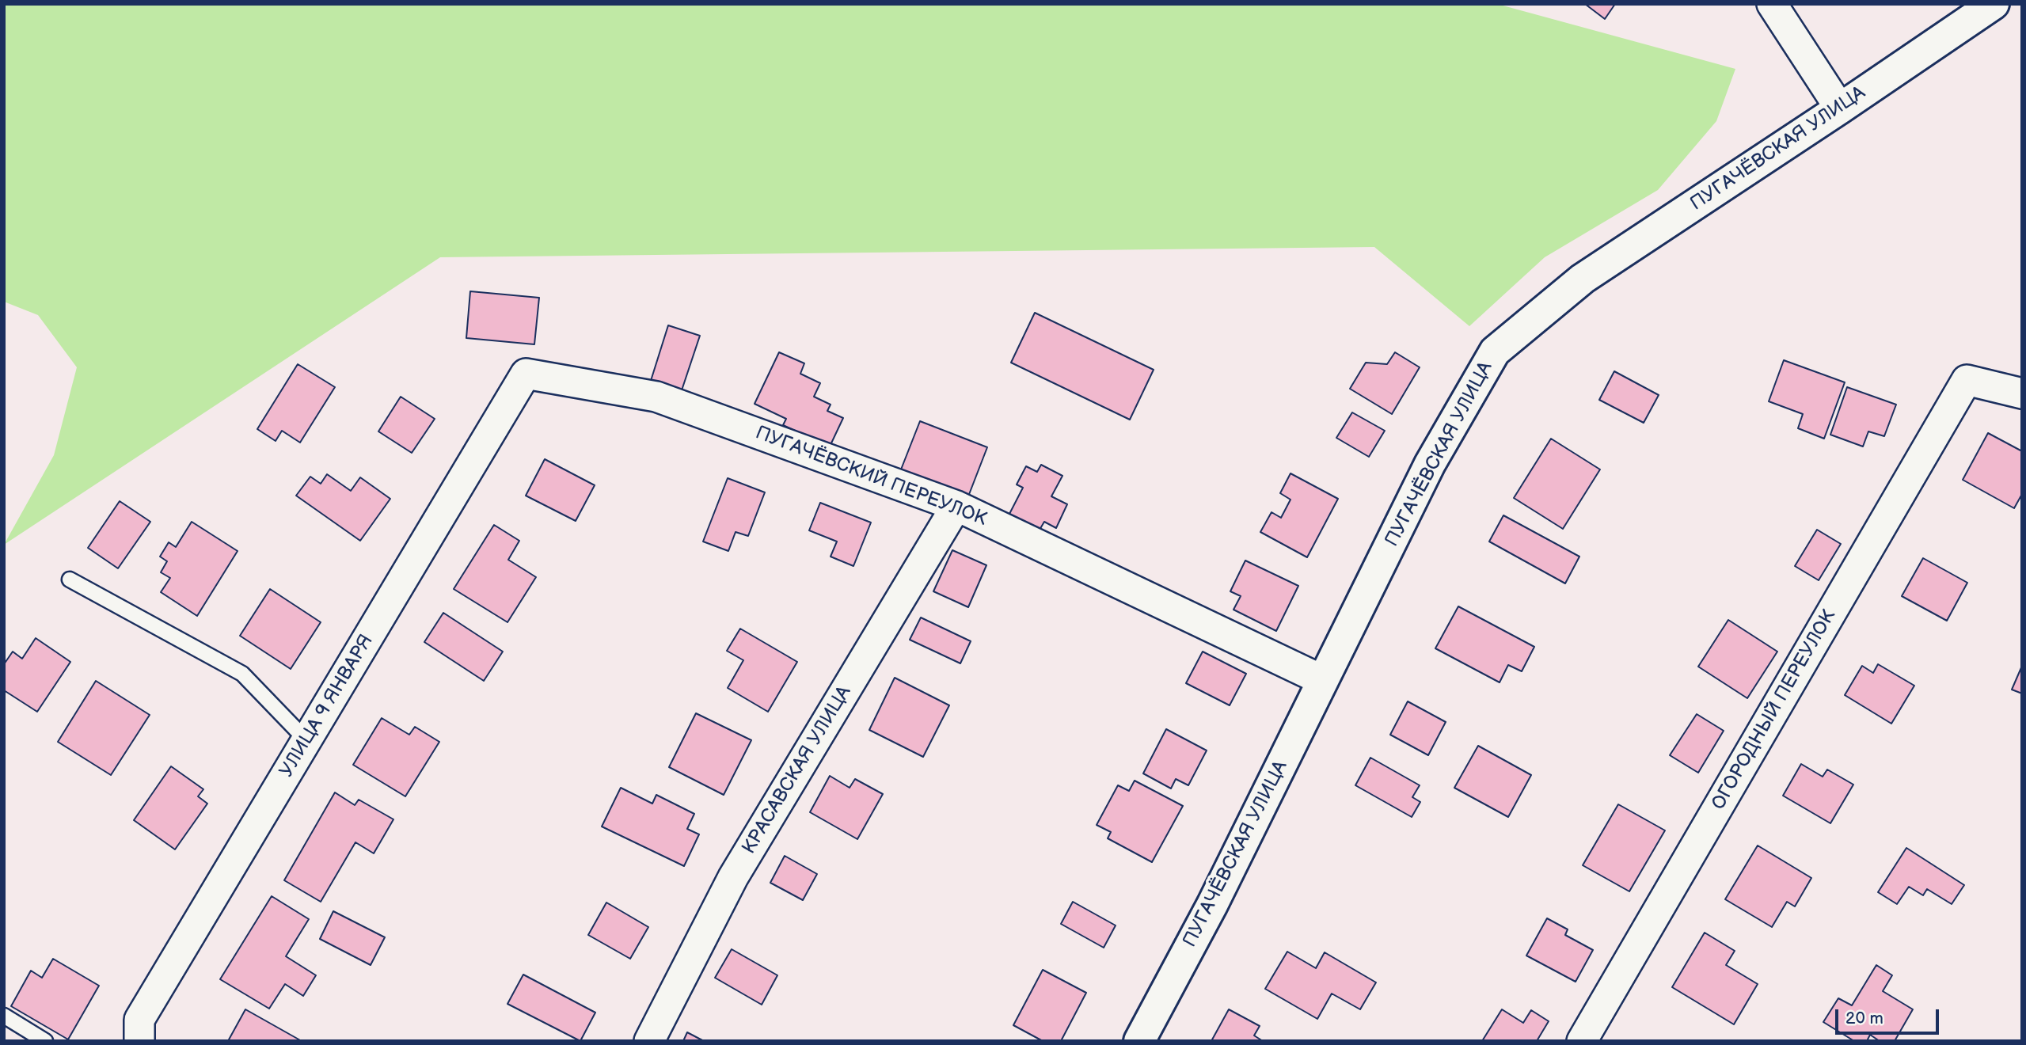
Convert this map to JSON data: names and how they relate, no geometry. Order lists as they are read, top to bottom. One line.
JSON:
{"streets":{"main road":["ПУГАЧЁВСКАЯ УЛИЦА"],"street":["ПУГАЧЁВСКИЙ ПЕРЕУЛОК","УЛИЦА 9 ЯНВАРЯ","ОГОРОДНЫЙ ПЕРЕУЛОК","КРАСАВСКАЯ УЛИЦА"]},"crossings":[["ПУГАЧЁВСКАЯ УЛИЦА","ПУГАЧЁВСКИЙ ПЕРЕУЛОК"],["ПУГАЧЁВСКИЙ ПЕРЕУЛОК","УЛИЦА 9 ЯНВАРЯ"],["ПУГАЧЁВСКИЙ ПЕРЕУЛОК","КРАСАВСКАЯ УЛИЦА"]],"scale_bar":"20 m"}
